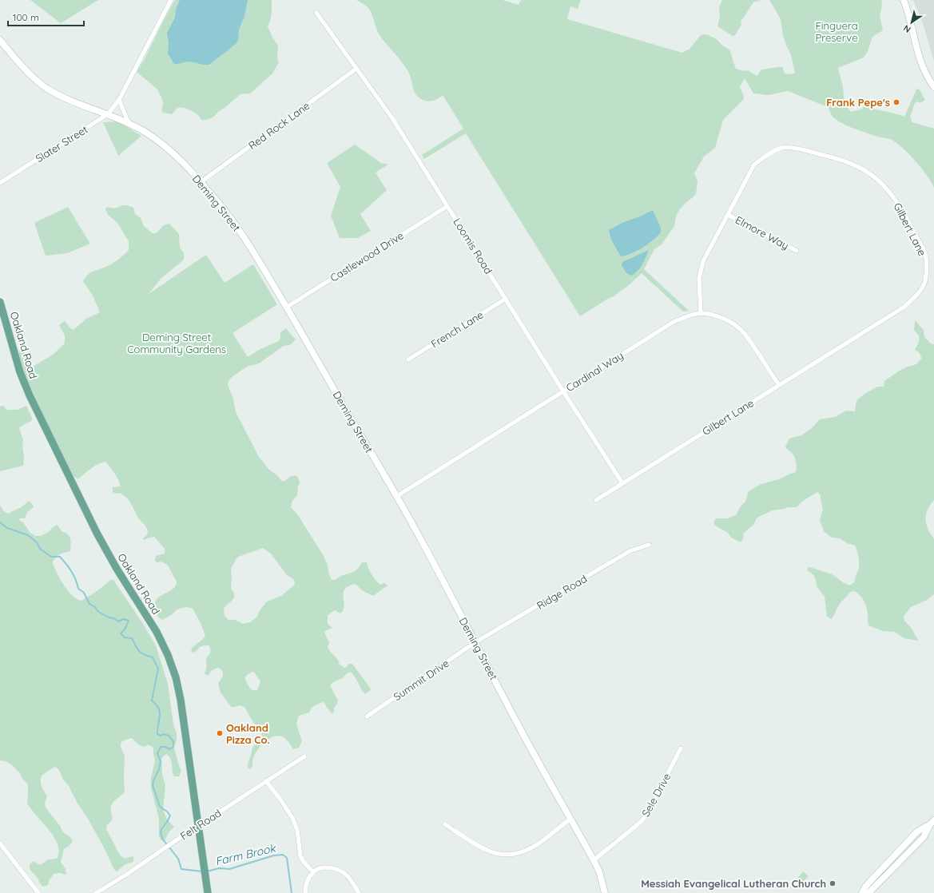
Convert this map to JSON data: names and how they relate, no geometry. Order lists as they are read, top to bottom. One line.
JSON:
{"streets":{"main road":["Oakland Road"],"street":["Red Rock Lane","Slater Street","Deming Street","Gilbert Lane","Elmore Way","Loomis Road","Castlewood Drive","French Lane","Cardinal Way","Ridge Road","Summit Drive","Sele Drive","Felt Road"]},"crossings":[["Red Rock Lane","Deming Street"],["Red Rock Lane","Loomis Road"],["Slater Street","Deming Street"],["Deming Street","Castlewood Drive"],["Deming Street","Cardinal Way"],["Deming Street","Ridge Road"],["Deming Street","Summit Drive"],["Deming Street","Sele Drive"],["Gilbert Lane","Elmore Way"],["Gilbert Lane","Loomis Road"],["Gilbert Lane","Cardinal Way"],["Loomis Road","Castlewood Drive"],["Loomis Road","French Lane"],["Loomis Road","Cardinal Way"],["Oakland Road","Felt Road"],["Ridge Road","Summit Drive"]],"water":["Farm Brook"],"parks":["Finguera Preserve","Deming Street Community Gardens"],"places":["Frank Pepe's","Oakland Pizza Co.","Messiah Evangelical Lutheran Church"],"scale_bar":"100 m","north":"bottom left"}
